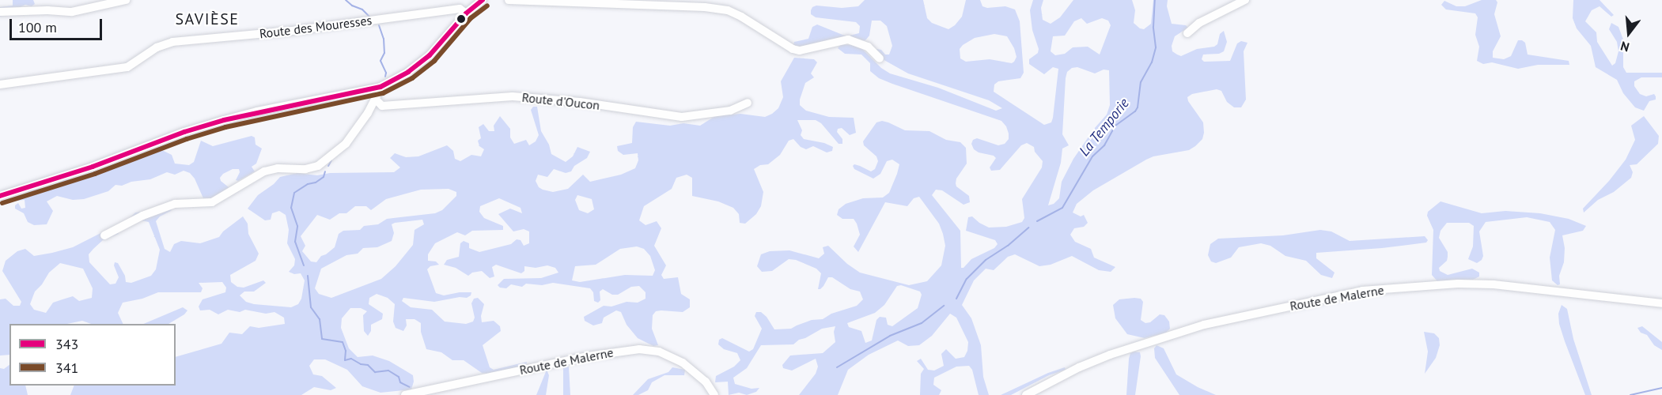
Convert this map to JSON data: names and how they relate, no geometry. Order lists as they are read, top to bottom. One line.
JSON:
{"streets":{"street":["Route des Mouresses","Route d'Oucon","Route de Malerne"]},"districts":["SAVIÈSE"],"water":["La Temporie"],"lines":["transit line 343","transit line 341"],"legend":["343","341"],"scale_bar":"100 m","north":"bottom"}
